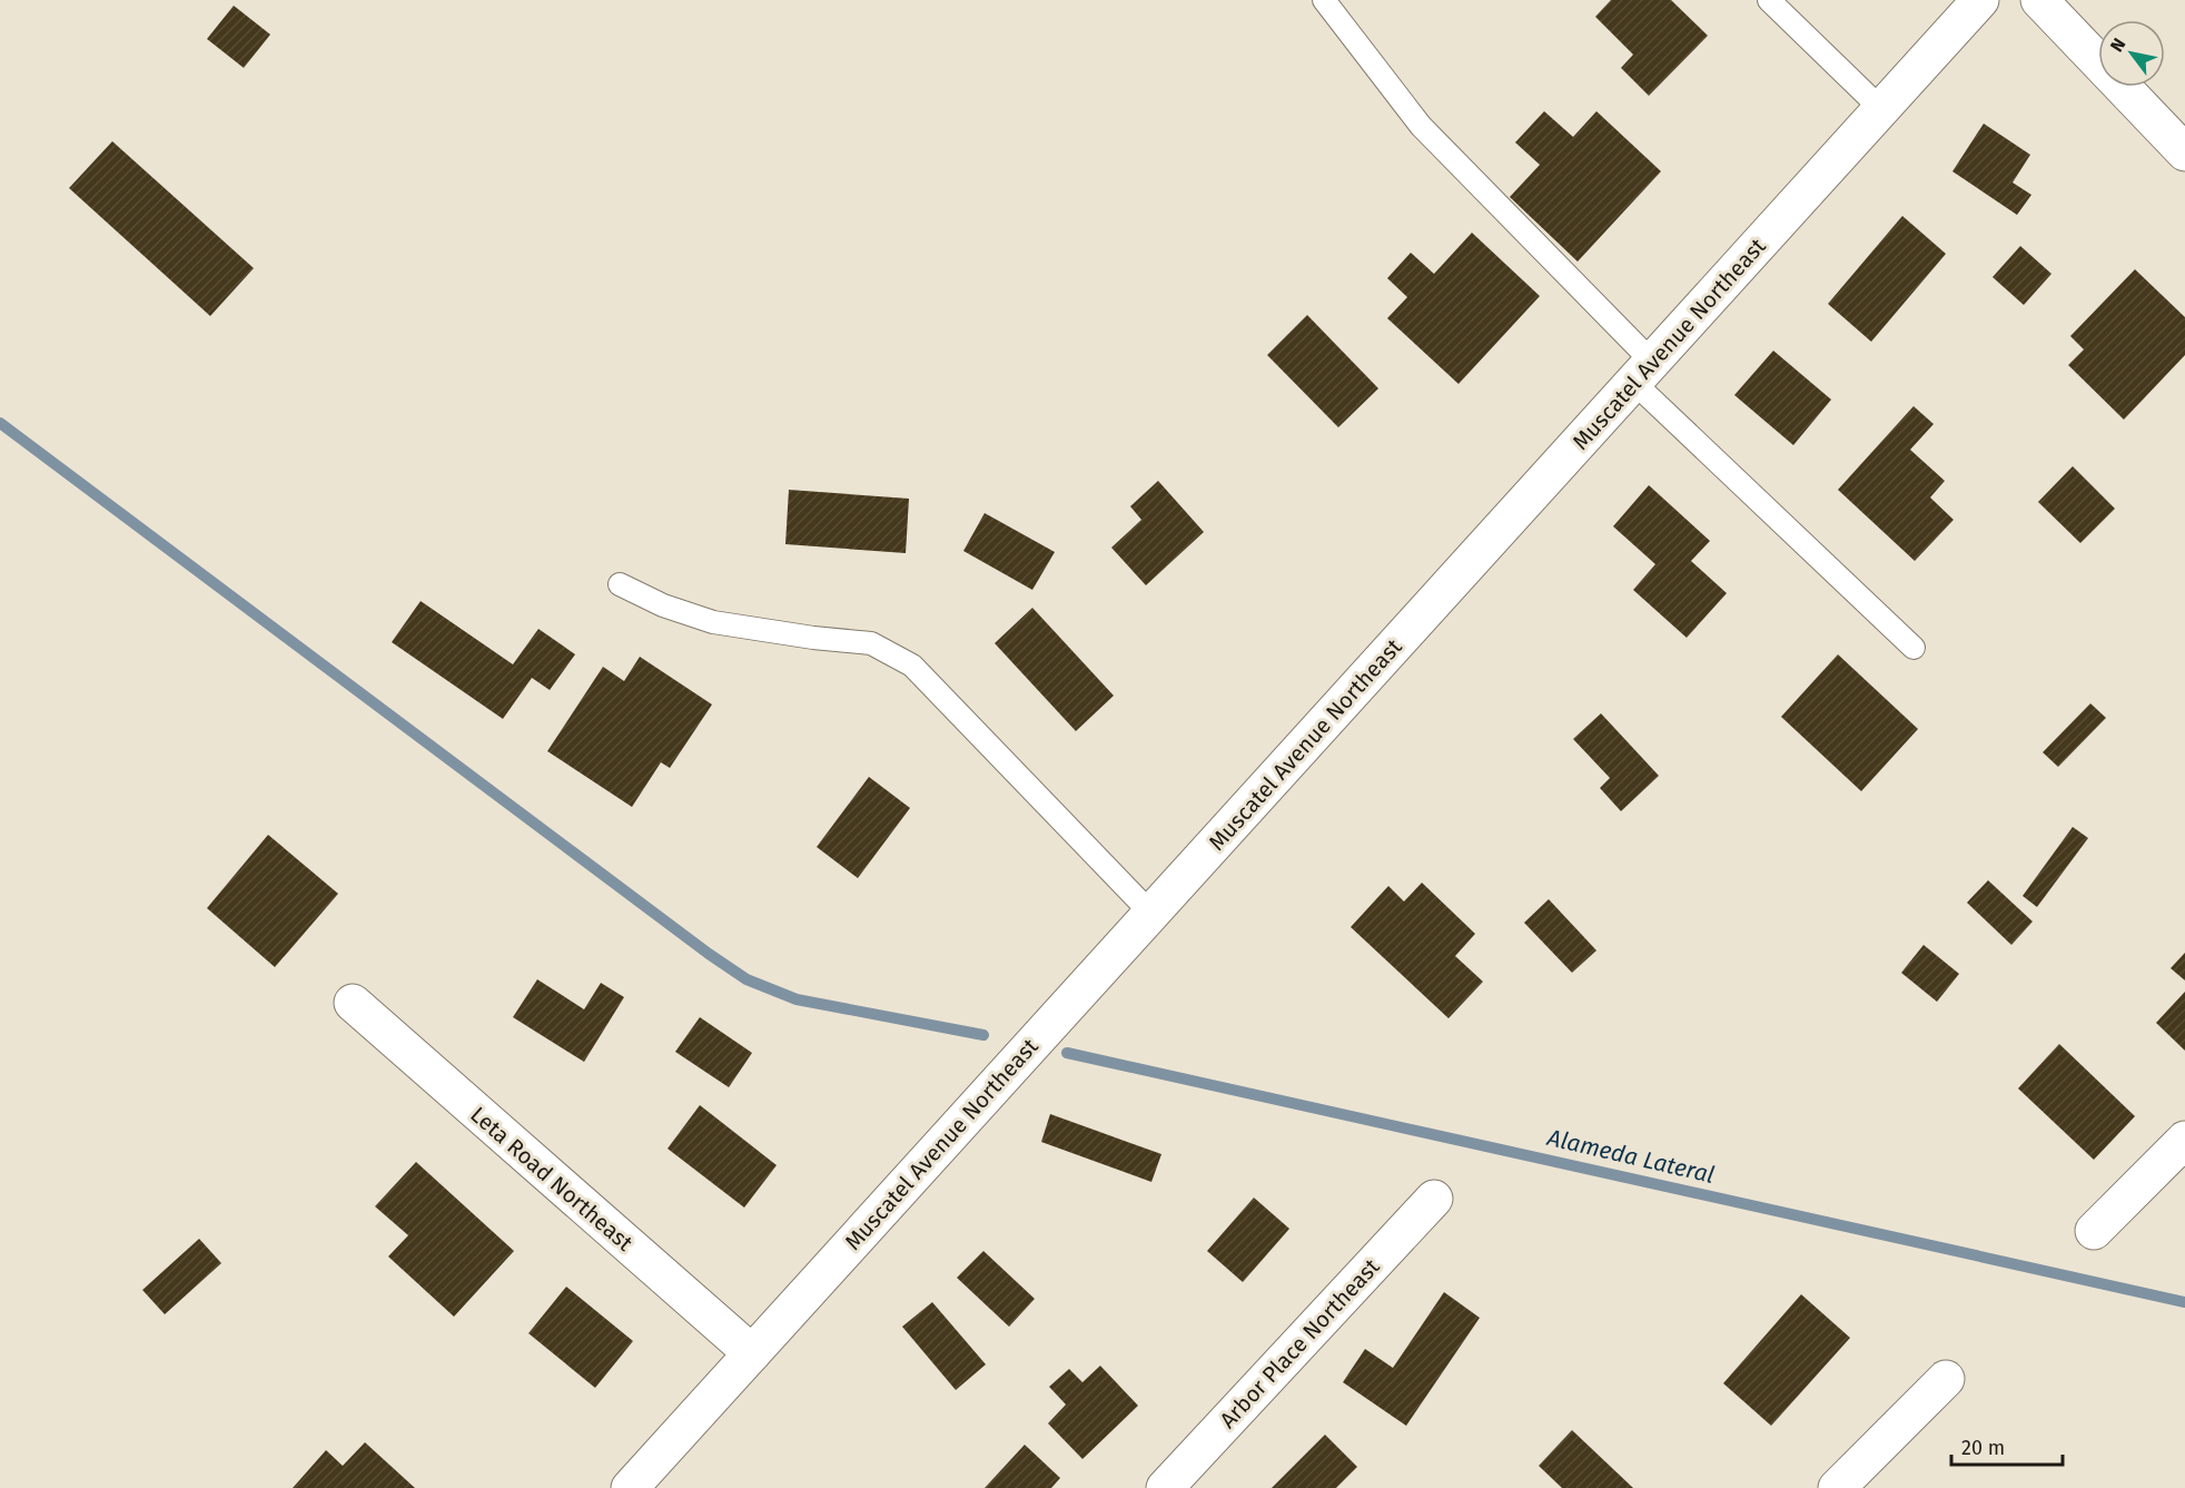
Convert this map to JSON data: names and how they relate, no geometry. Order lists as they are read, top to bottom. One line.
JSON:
{"streets":{"street":["Muscatel Avenue Northeast","Leta Road Northeast","Arbor Place Northeast"]},"crossings":[["Muscatel Avenue Northeast","Leta Road Northeast"]],"water":["Alameda Lateral"],"scale_bar":"20 m","north":"top left"}
